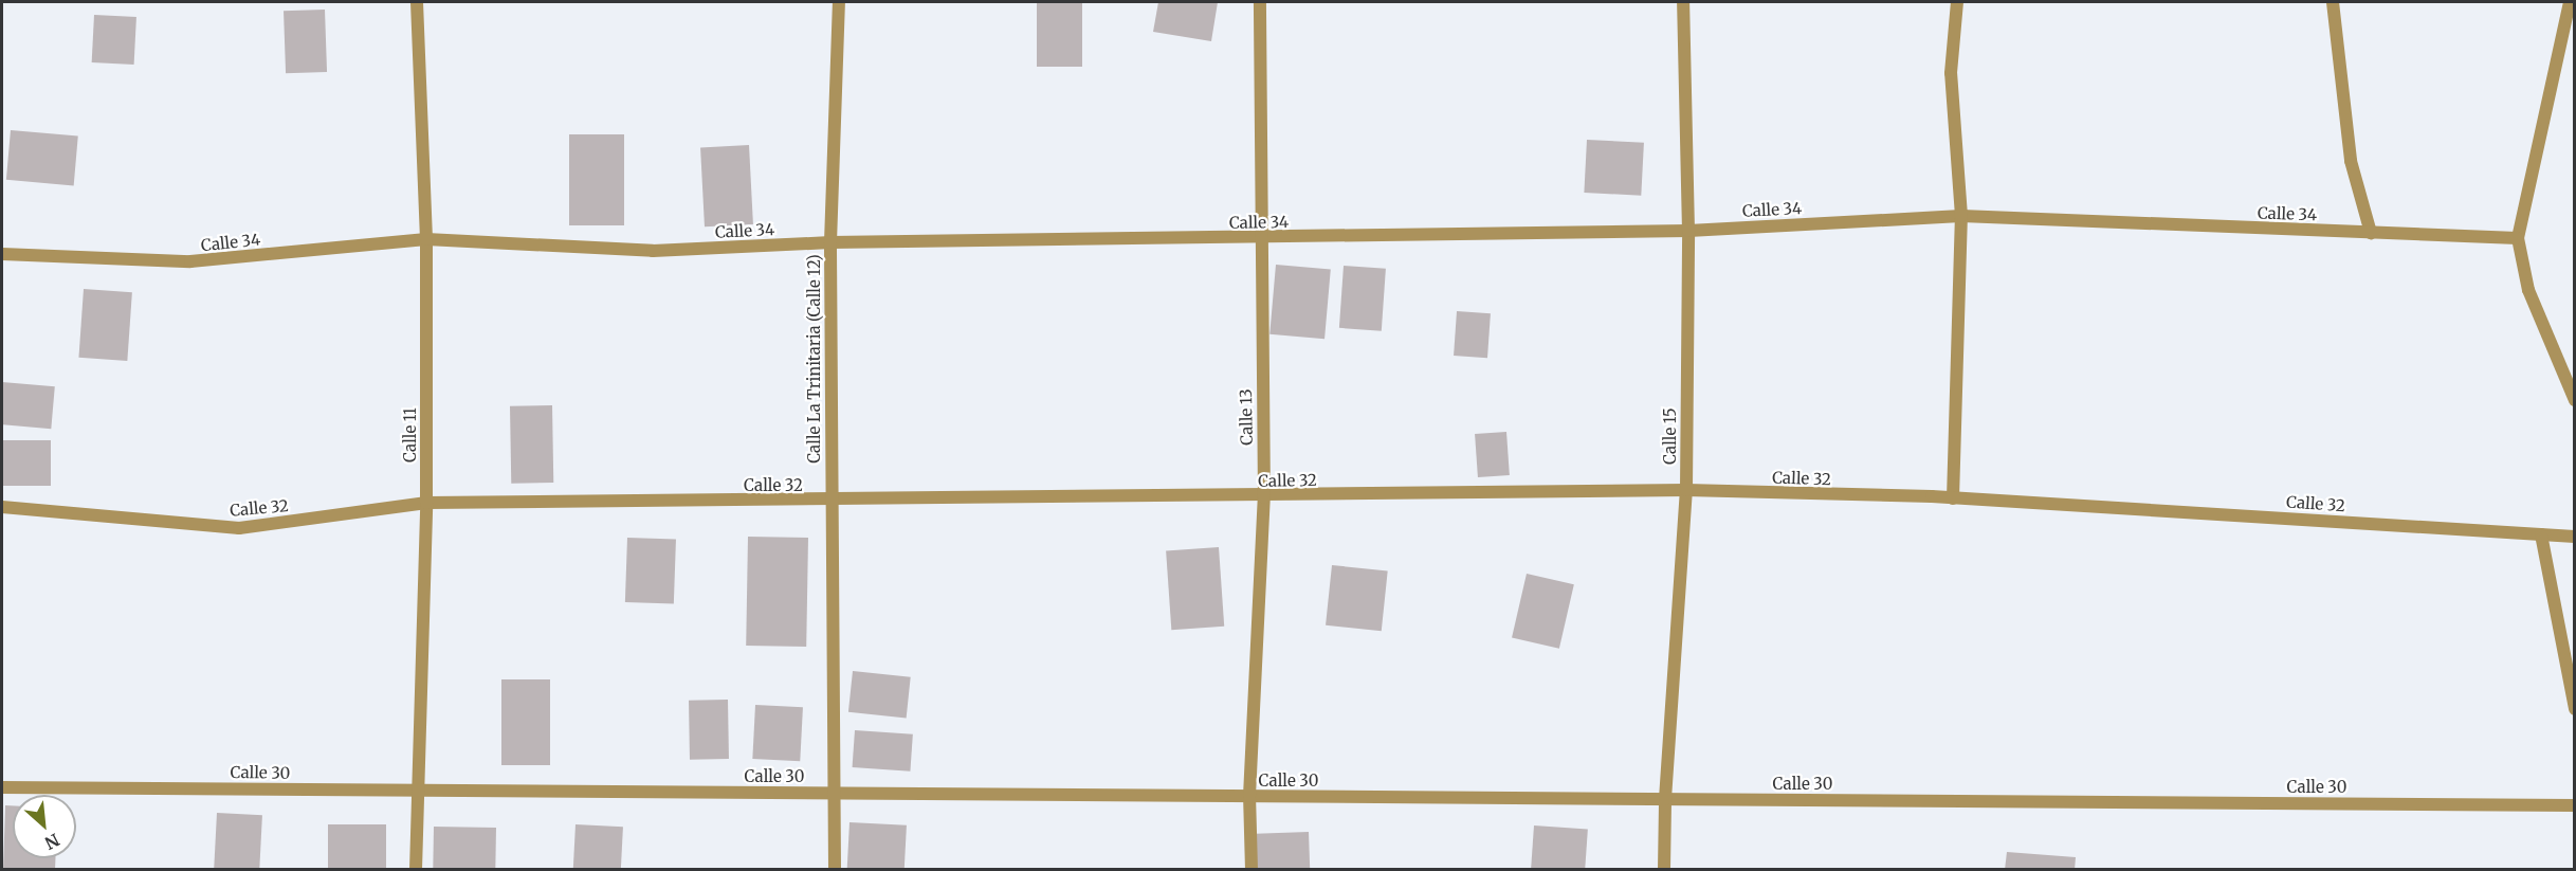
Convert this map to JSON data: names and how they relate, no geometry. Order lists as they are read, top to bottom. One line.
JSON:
{"streets":{"street":["Calle 34","Calle La Trinitaria (Calle 12)","Calle 13","Calle 11","Calle 15","Calle 32","Calle 30"]},"crossings":[["Calle 34","Calle La Trinitaria (Calle 12)"],["Calle 34","Calle 13"],["Calle 34","Calle 11"],["Calle 34","Calle 15"],["Calle La Trinitaria (Calle 12)","Calle 32"],["Calle La Trinitaria (Calle 12)","Calle 30"],["Calle 13","Calle 32"],["Calle 13","Calle 30"],["Calle 11","Calle 32"],["Calle 11","Calle 30"],["Calle 15","Calle 32"],["Calle 15","Calle 30"]],"north":"bottom right"}
